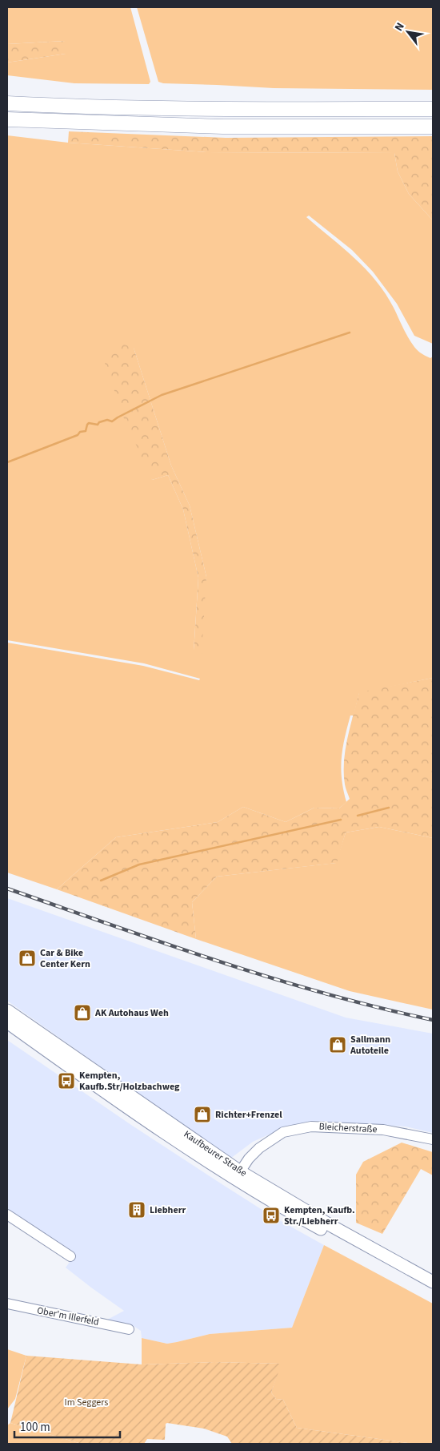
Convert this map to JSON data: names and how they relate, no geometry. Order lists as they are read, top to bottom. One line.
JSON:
{"streets":{"main road":["Kaufbeurer Straße"],"street":["Bleicherstraße","Ober'm Illerfeld"]},"crossings":[["Bleicherstraße","Kaufbeurer Straße"]],"parks":["Im Seggers"],"places":{"shop":["Car & Bike Center Kern","AK Autohaus Weh","Sallmann Autoteile","Richter+Frenzel"],"bus stop":["Kempten, Kaufb.Str/Holzbachweg","Kempten, Kaufb. Str./Liebherr"],"building":["Liebherr"]},"scale_bar":"100 m","north":"top left"}
